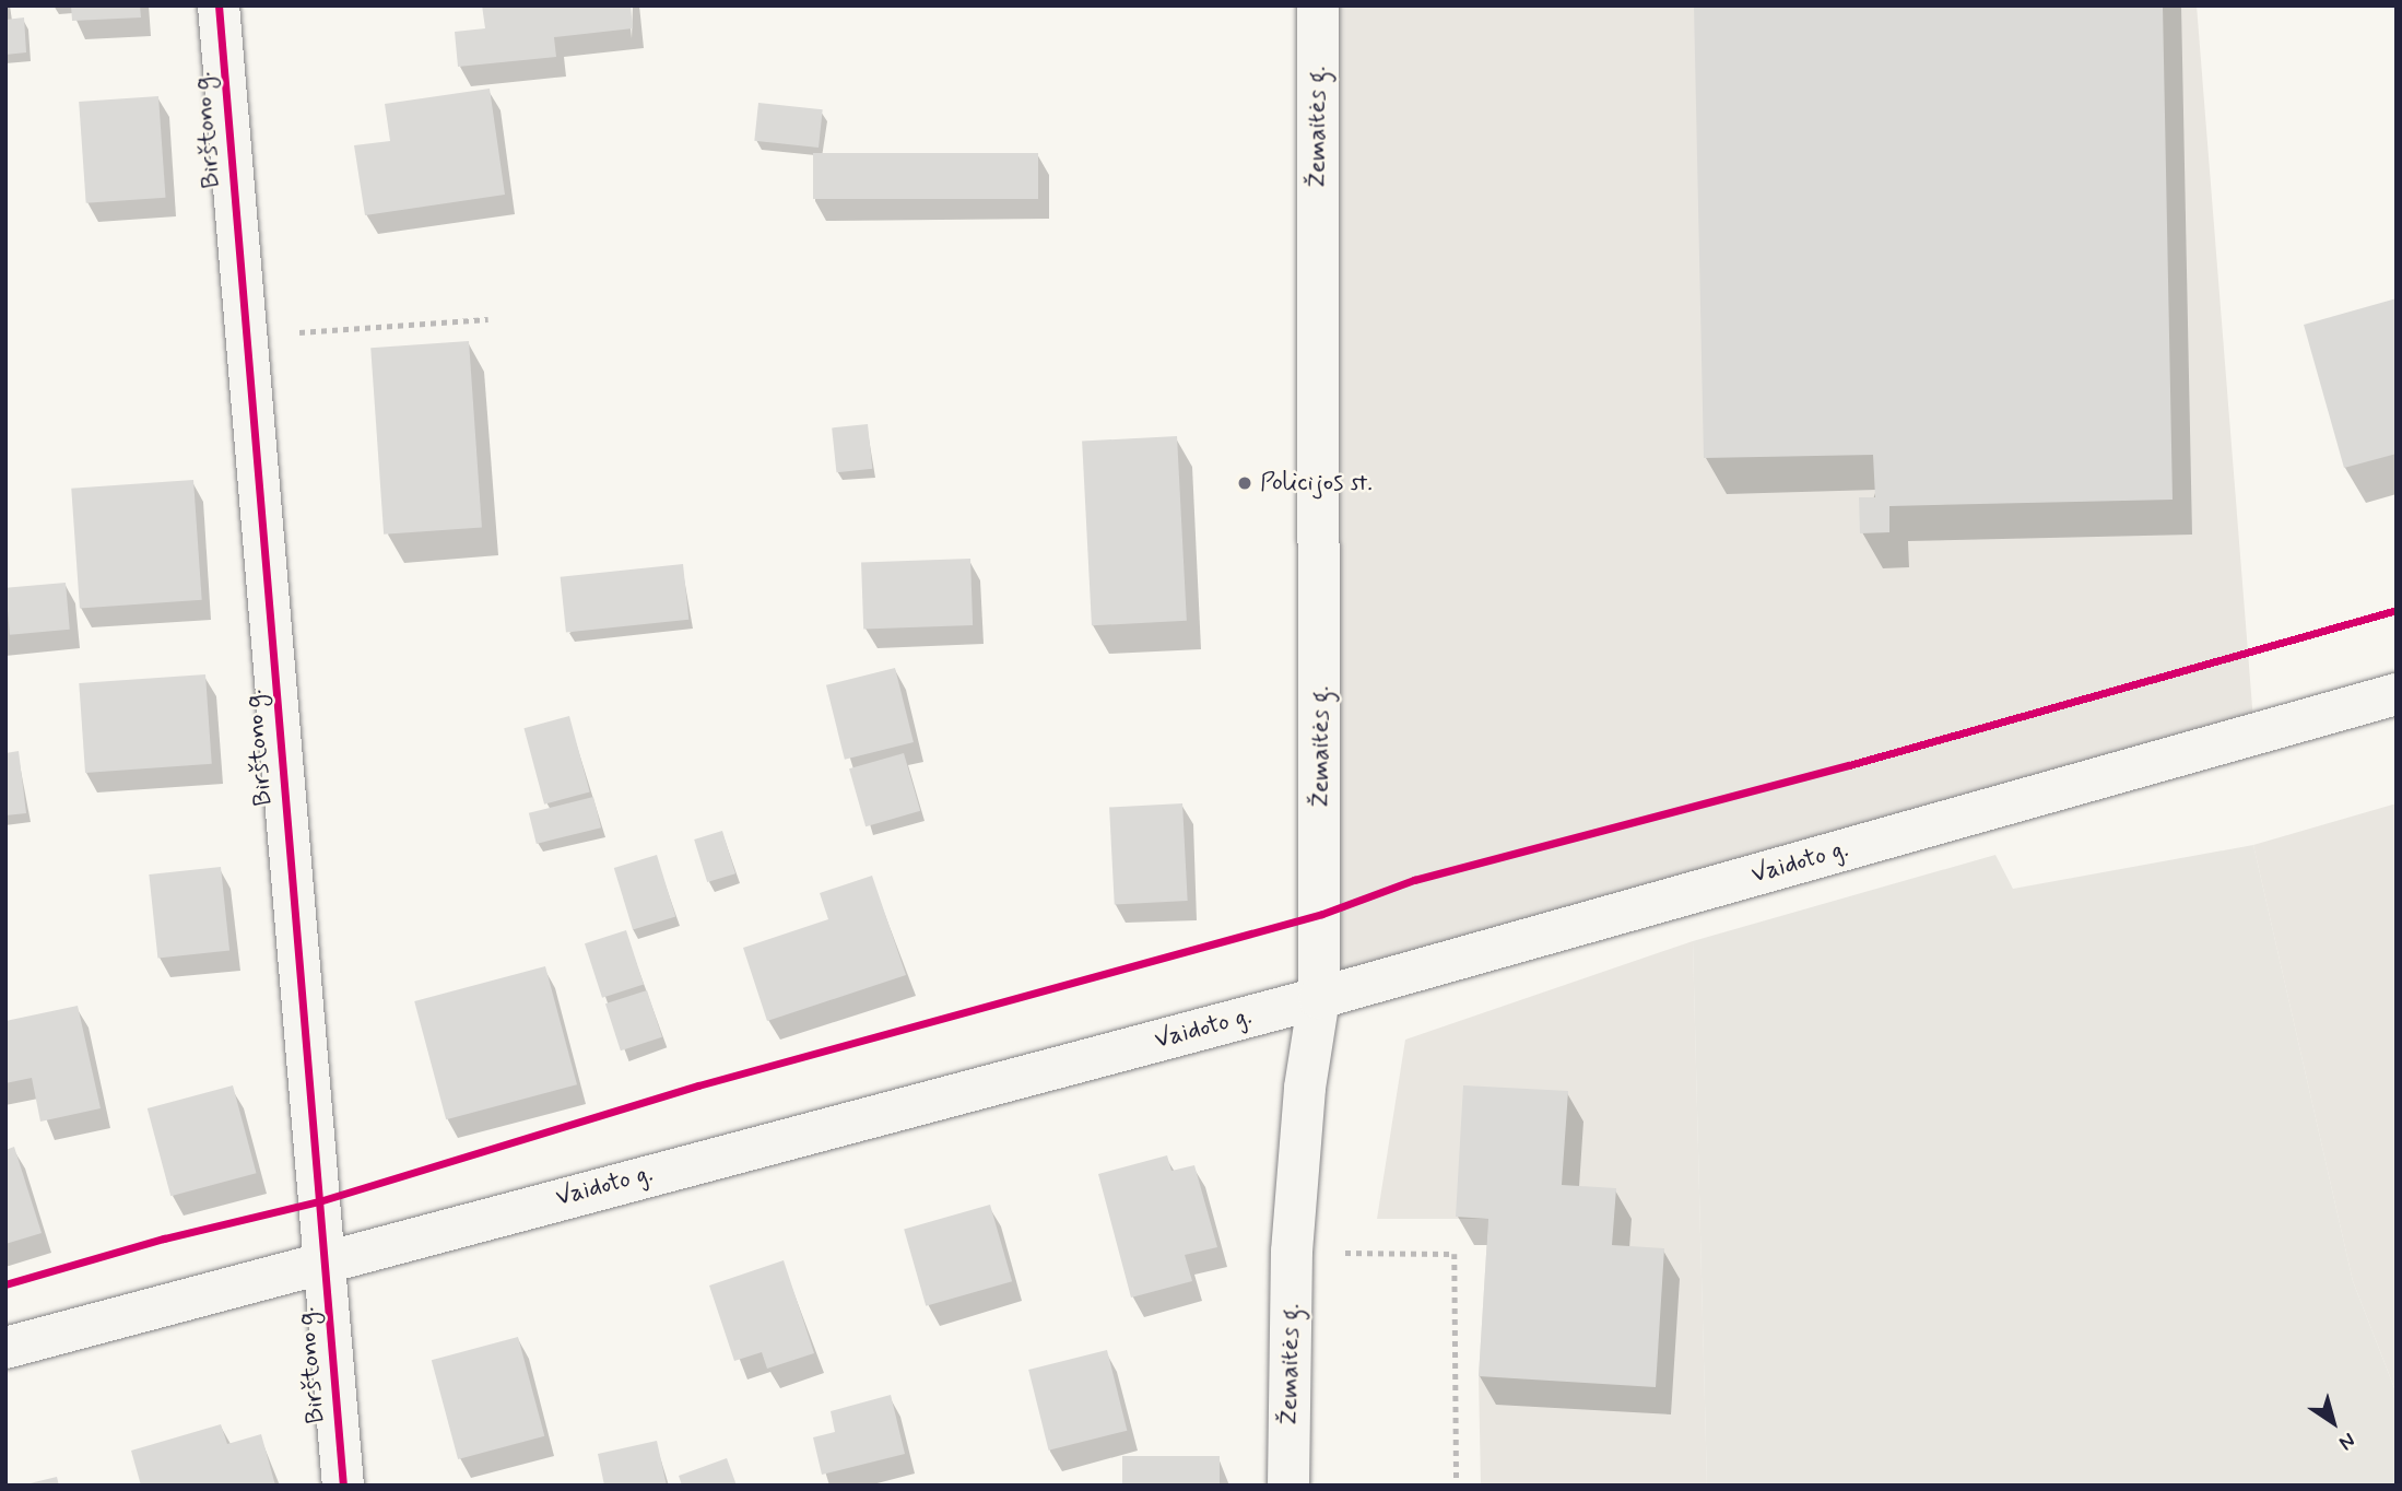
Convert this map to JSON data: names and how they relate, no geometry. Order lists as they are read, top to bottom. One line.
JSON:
{"streets":{"main road":["Žemaitės g.","Birštono g.","Vaidoto g."]},"crossings":[["Žemaitės g.","Vaidoto g."],["Birštono g.","Vaidoto g."]],"places":["Policijos st."],"north":"bottom right"}
